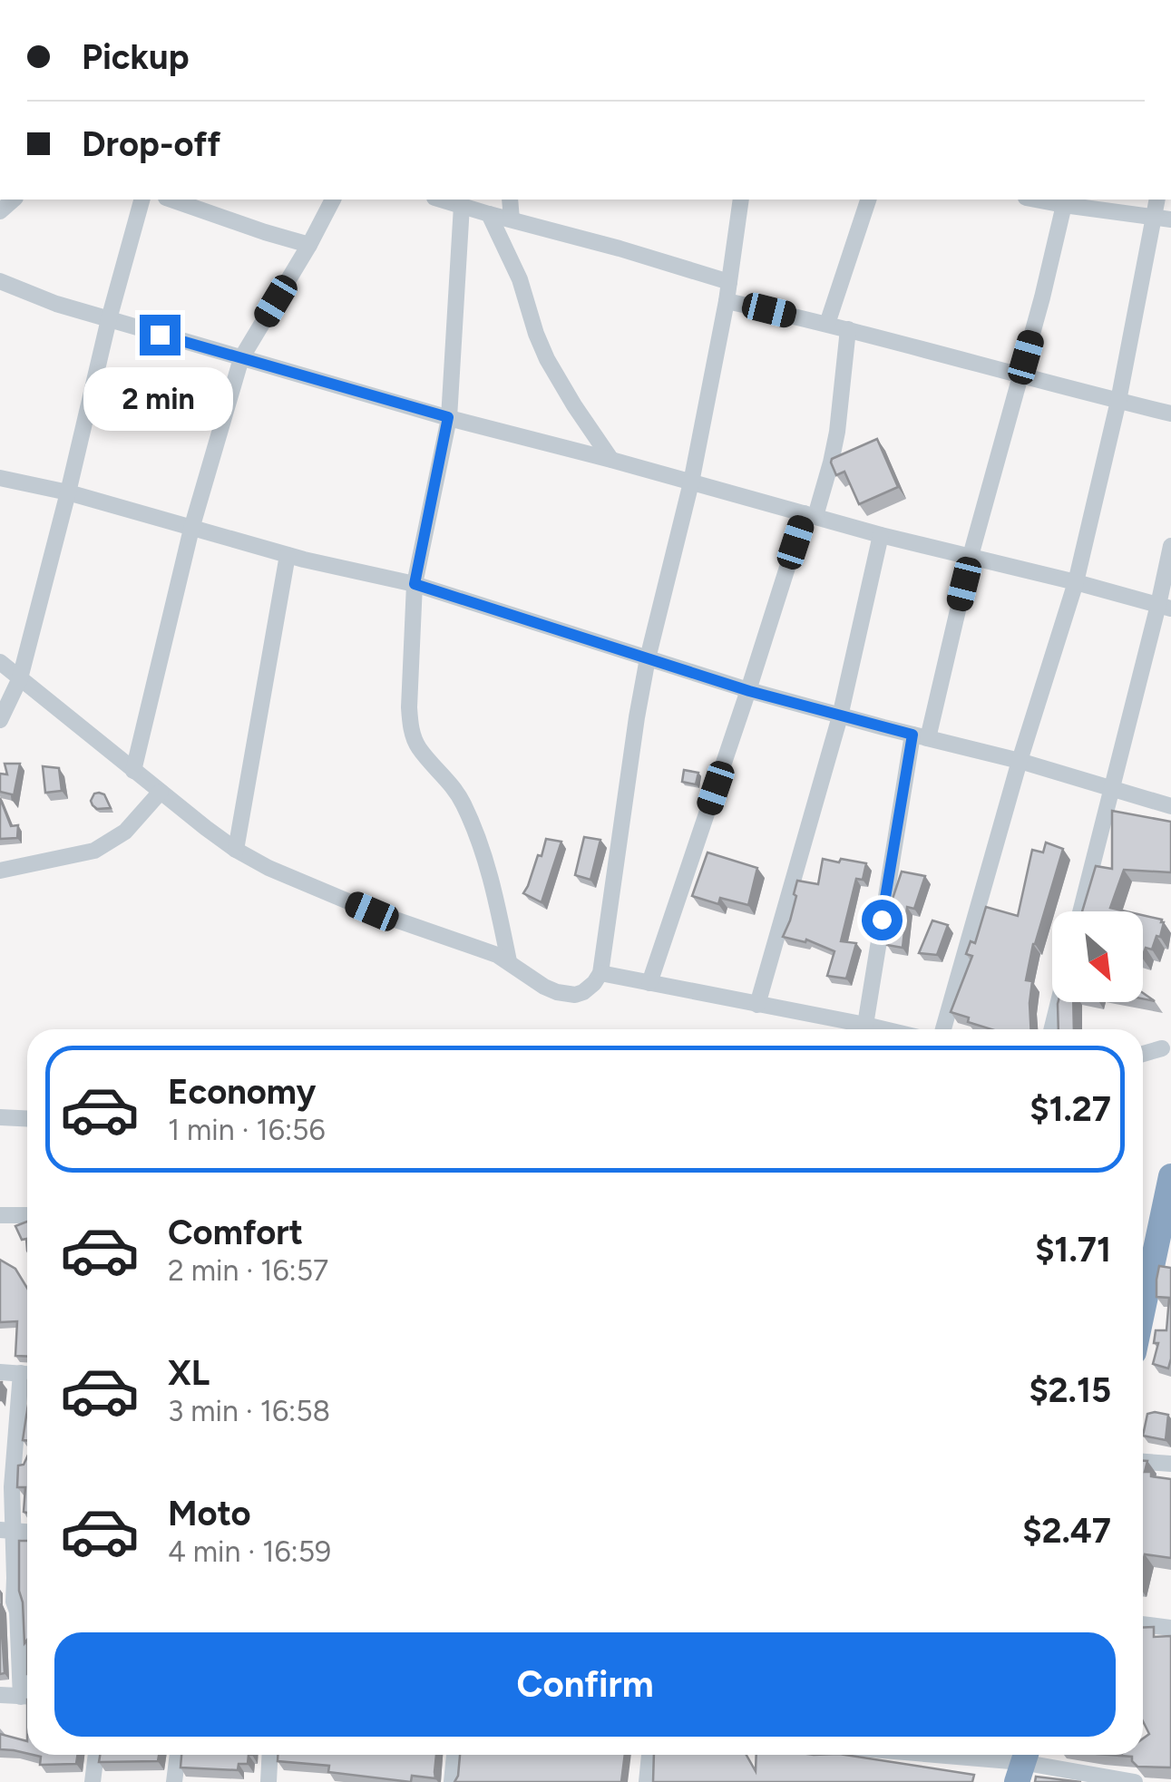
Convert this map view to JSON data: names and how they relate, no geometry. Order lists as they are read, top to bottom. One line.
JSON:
{"north":"bottom right","page":{"banner":["Pickup","Drop-off"],"bubble":"2 min","list":[{"name":"Economy","note":"1 min · 16:56","value":"$1.27"},{"name":"Comfort","note":"2 min · 16:57","value":"$1.71"},{"name":"XL","note":"3 min · 16:58","value":"$2.15"},{"name":"Moto","note":"4 min · 16:59","value":"$2.47"}],"buttons":"Confirm"}}
